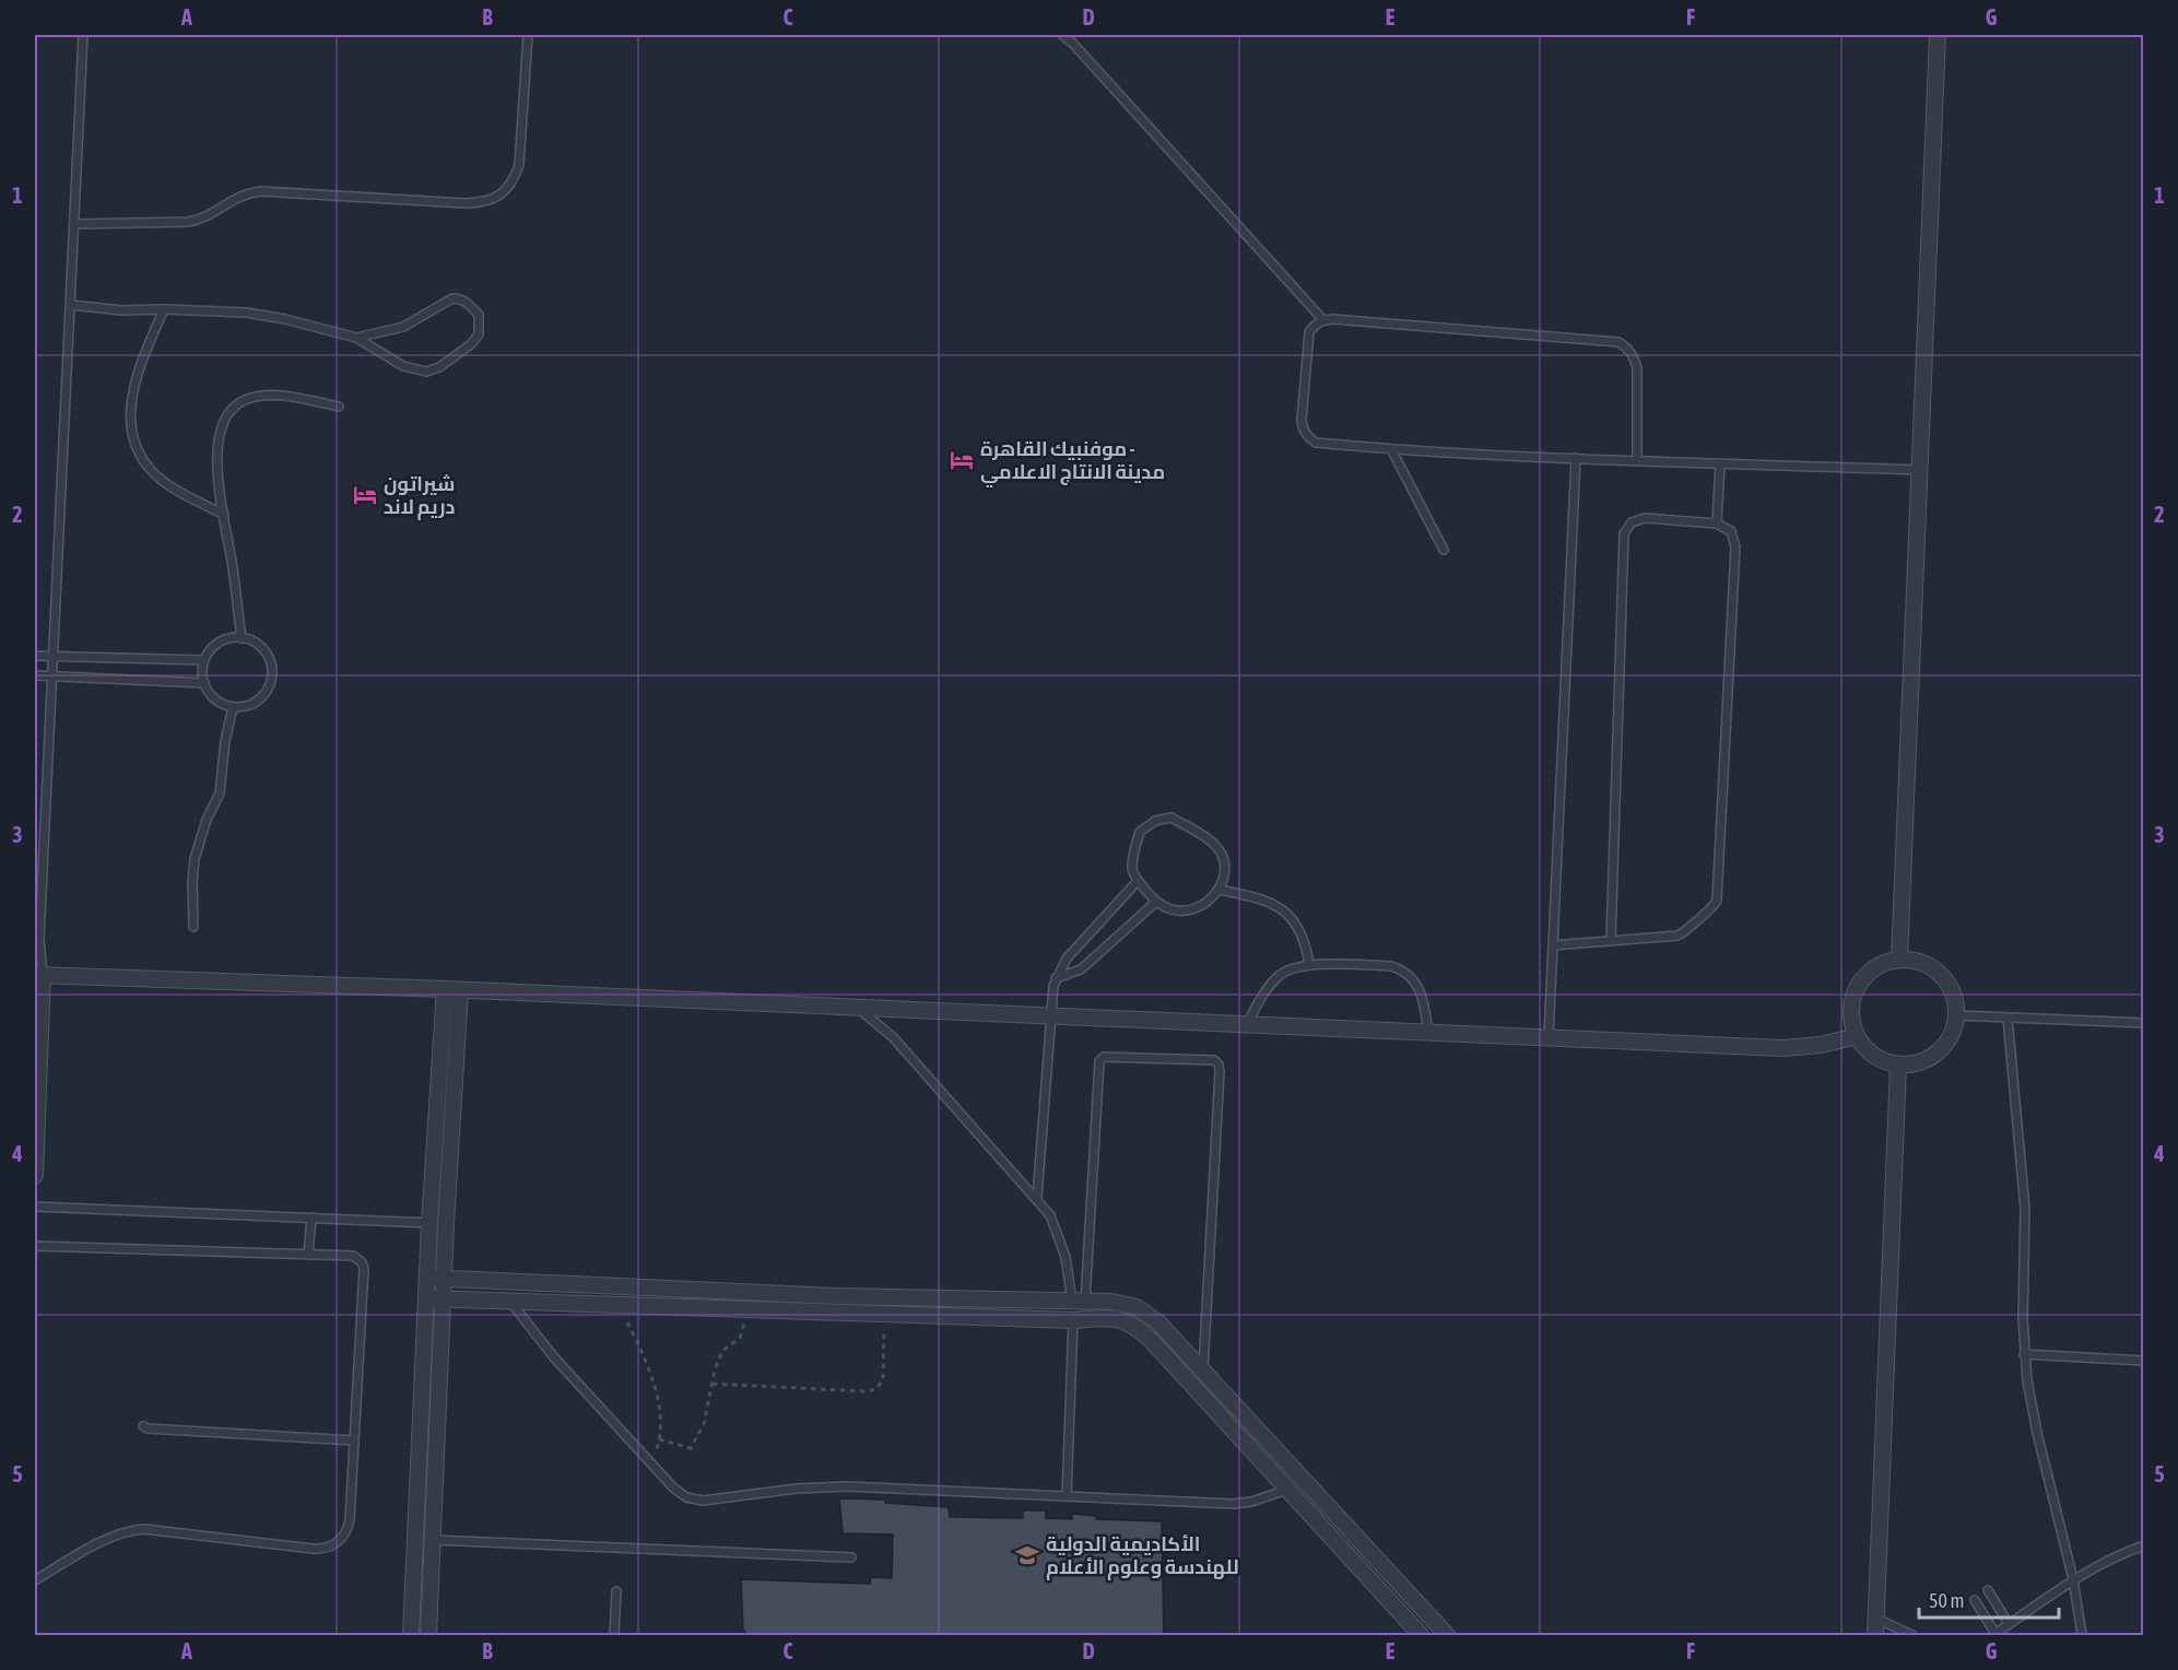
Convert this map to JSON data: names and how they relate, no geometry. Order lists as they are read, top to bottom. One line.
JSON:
{"places":{"hotel":["موفنبيك القاهرة - مدينة الانتاج الاعلامي","شيراتون دريم لاند"],"school or university":["الأكاديمية الدولية للهندسة وعلوم الأعلام"]},"scale_bar":"50 m","grid":{"columns":["A","B","C","D","E","F","G"],"rows":["1","2","3","4","5"]}}
